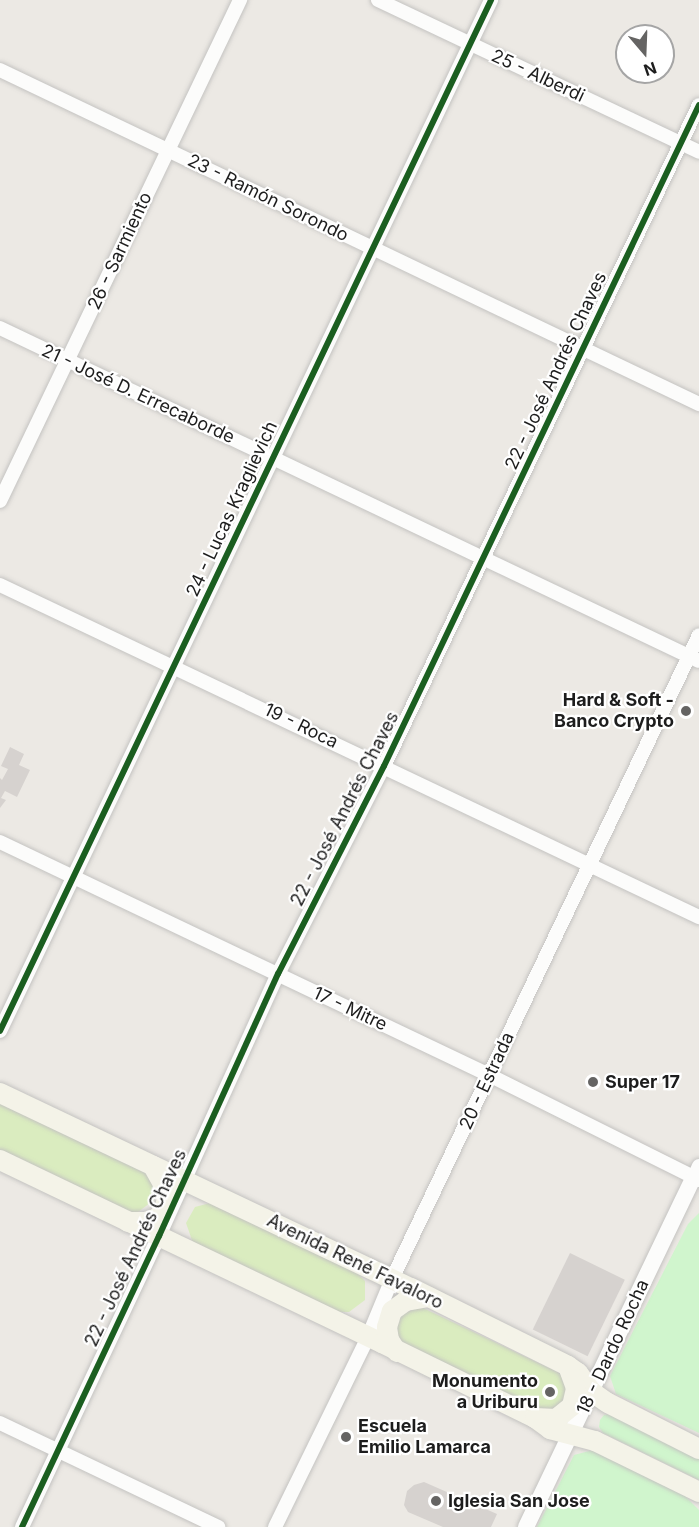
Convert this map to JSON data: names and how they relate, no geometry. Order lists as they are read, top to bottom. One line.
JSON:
{"streets":{"main road":["Avenida René Favaloro"],"street":["25 - Alberdi","23 - Ramón Sorondo","26 - Sarmiento","22 - José Andrés Chaves","21 - José D. Errecaborde","24 - Lucas Kraglievich","19 - Roca","17 - Mitre","20 - Estrada","18 - Dardo Rocha"]},"crossings":[["25 - Alberdi","22 - José Andrés Chaves"],["25 - Alberdi","24 - Lucas Kraglievich"],["23 - Ramón Sorondo","26 - Sarmiento"],["23 - Ramón Sorondo","22 - José Andrés Chaves"],["23 - Ramón Sorondo","24 - Lucas Kraglievich"],["26 - Sarmiento","21 - José D. Errecaborde"],["22 - José Andrés Chaves","21 - José D. Errecaborde"],["22 - José Andrés Chaves","19 - Roca"],["22 - José Andrés Chaves","17 - Mitre"],["22 - José Andrés Chaves","Avenida René Favaloro"],["21 - José D. Errecaborde","24 - Lucas Kraglievich"],["21 - José D. Errecaborde","20 - Estrada"],["24 - Lucas Kraglievich","19 - Roca"],["24 - Lucas Kraglievich","17 - Mitre"],["19 - Roca","20 - Estrada"],["17 - Mitre","20 - Estrada"],["17 - Mitre","18 - Dardo Rocha"],["20 - Estrada","Avenida René Favaloro"],["Avenida René Favaloro","18 - Dardo Rocha"]],"places":["Hard & Soft - Banco Crypto","Super 17","Monumento a Uriburu","Escuela Emilio Lamarca","Iglesia San Jose"],"north":"bottom"}
